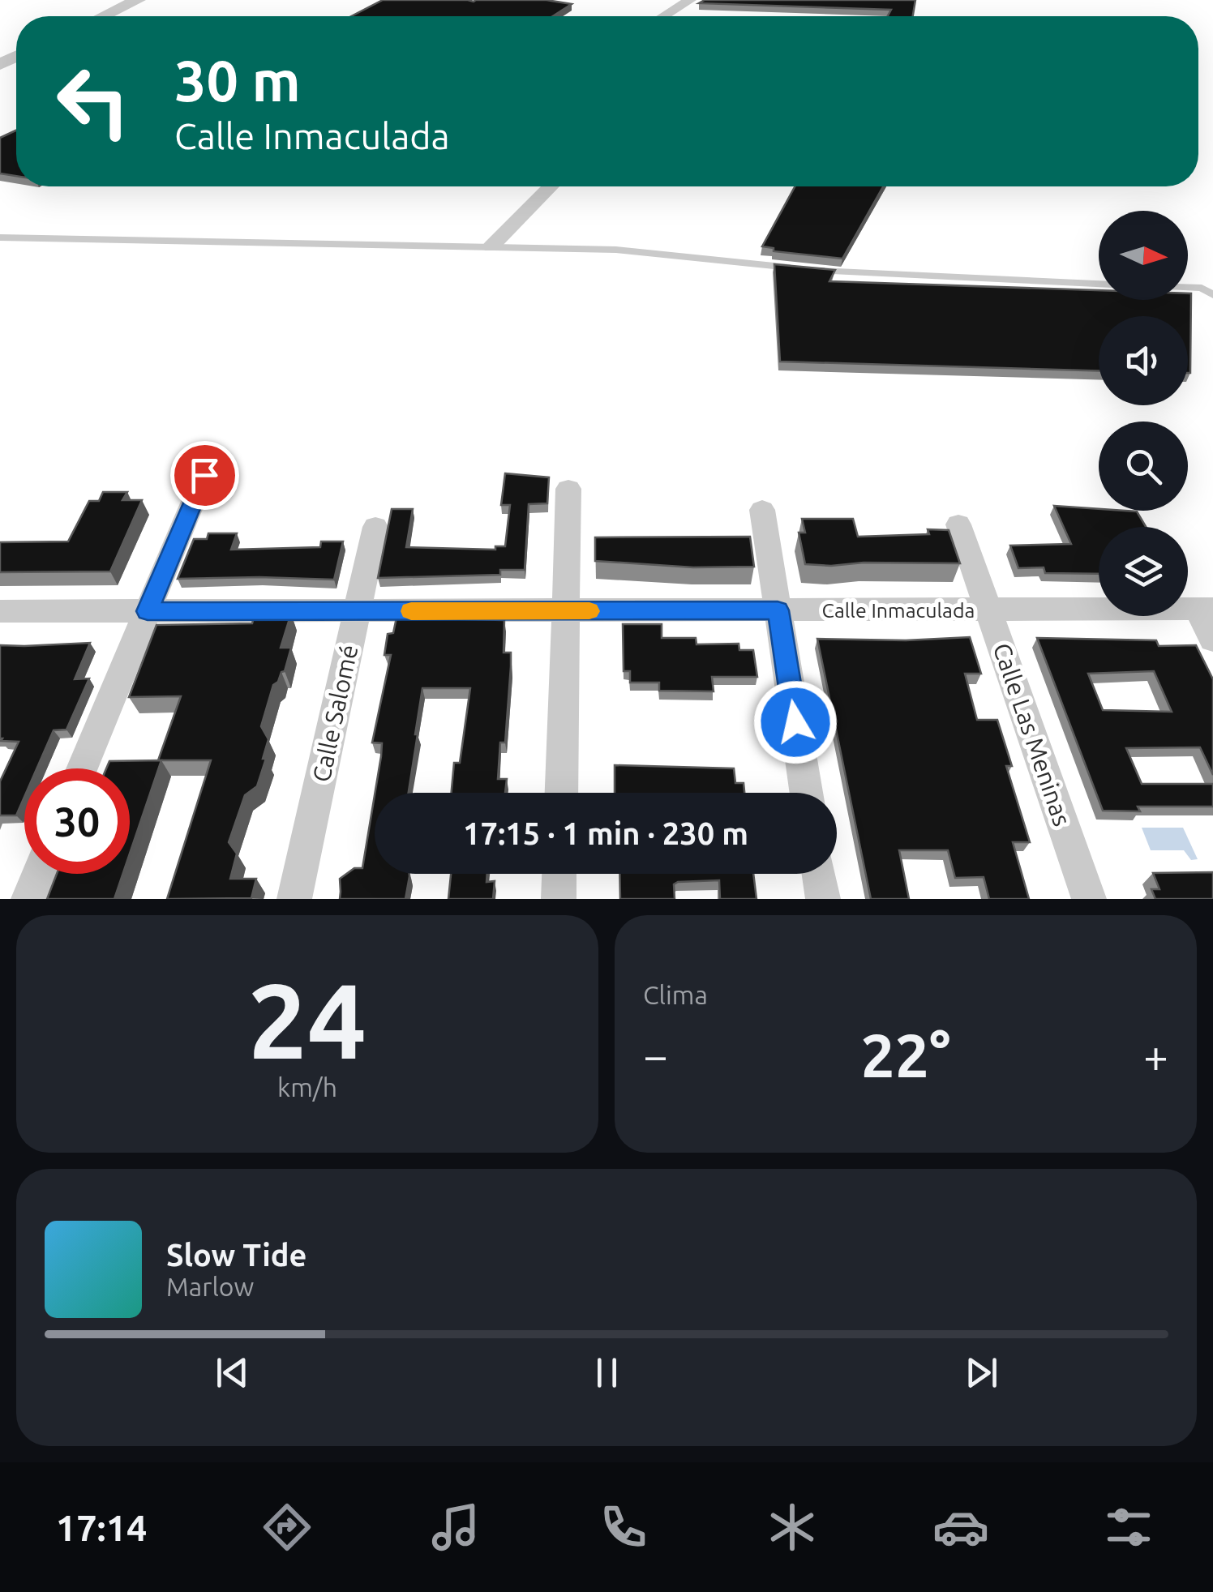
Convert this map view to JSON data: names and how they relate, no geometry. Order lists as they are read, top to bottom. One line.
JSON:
{"streets":{"street":["Calle Inmaculada","Calle Salomé","Calle Las Meninas"]},"crossings":[["Calle Inmaculada","Calle Salomé"],["Calle Inmaculada","Calle Las Meninas"]],"north":"right","page":{"turn":["30 m","Calle Inmaculada"],"limit":"30","trip":"17:15 · 1 min · 230 m","tile":[["24","km/h"],"Clima"],"heat":["−","22°","+"],"song":["Slow Tide","Marlow"],"tabs":"17:14"}}
